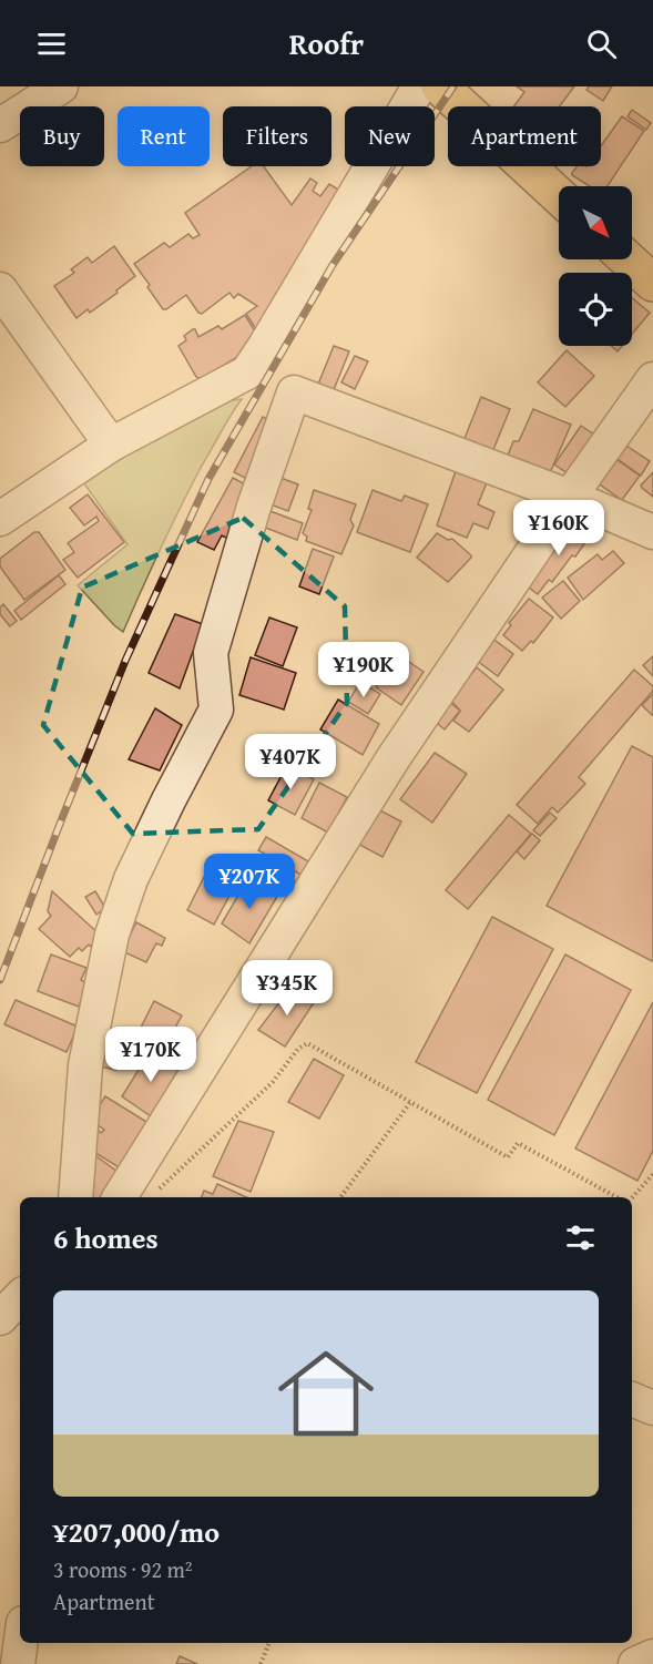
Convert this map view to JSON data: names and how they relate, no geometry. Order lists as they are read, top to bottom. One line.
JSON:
{"north":"bottom right","page":{"header":"Roofr","chip":["Buy","Rent","Filters","New","Apartment"],"price":["¥160K","¥190K","¥407K","¥207K","¥345K","¥170K"],"heading":"6 homes","list":[{"name":"¥207,000/mo","note":"3 rooms · 92 m² · Apartment"}]}}
